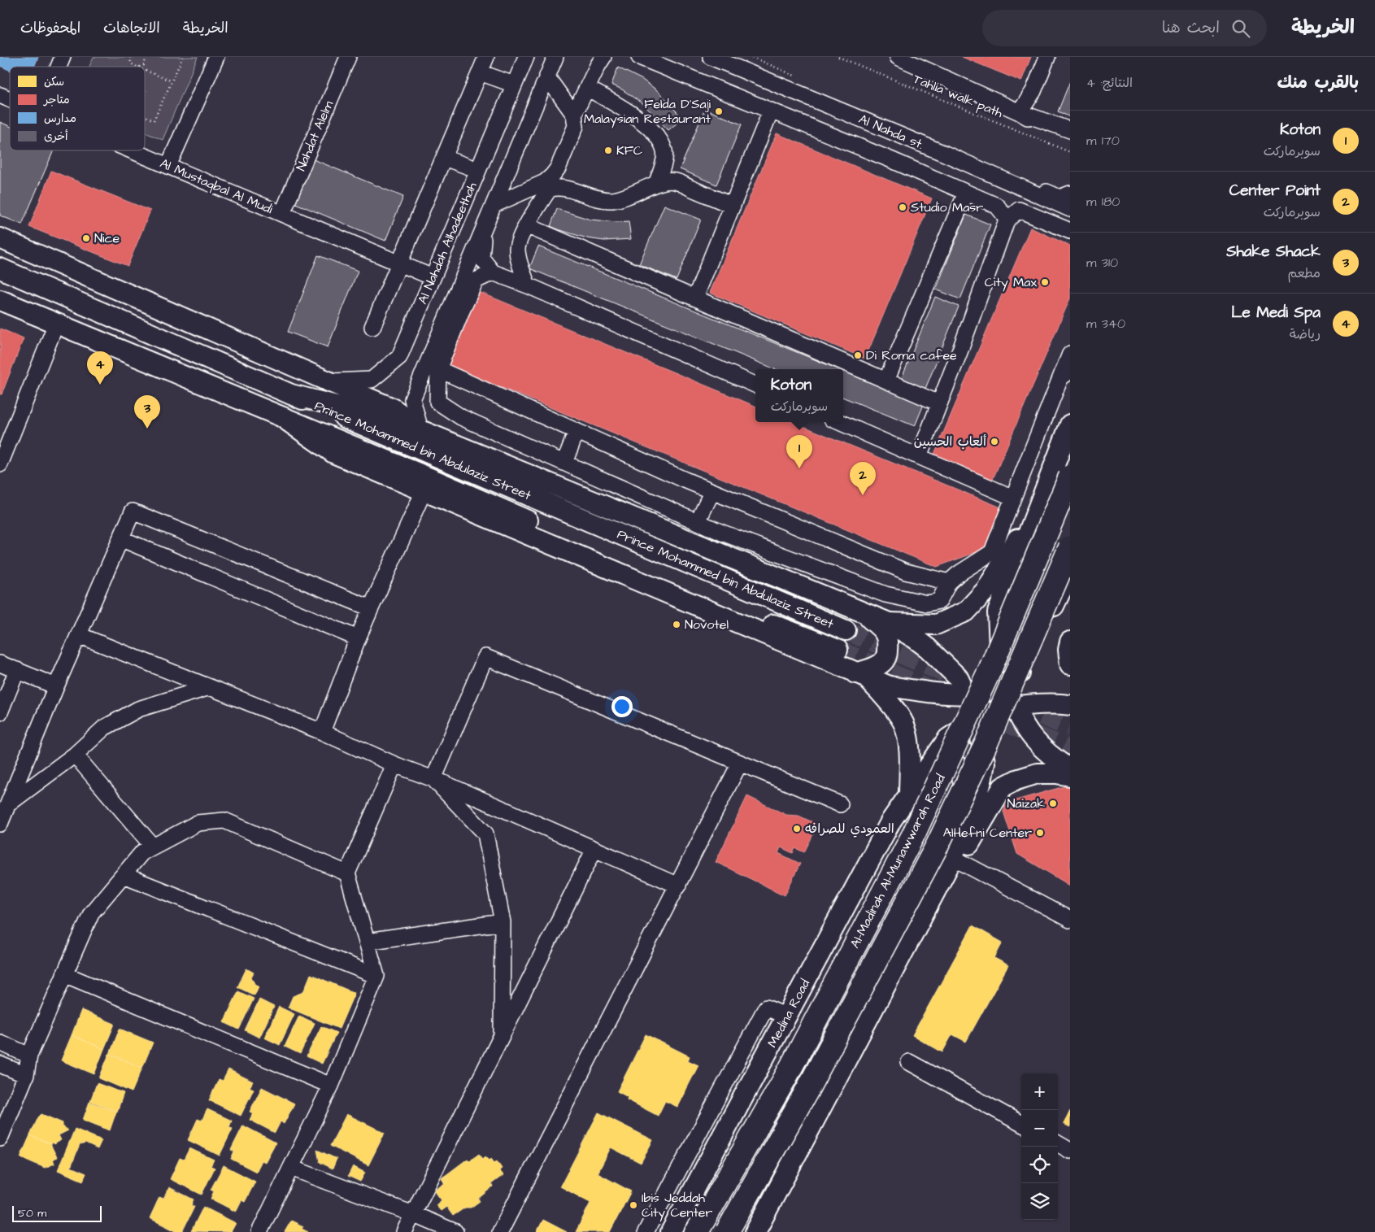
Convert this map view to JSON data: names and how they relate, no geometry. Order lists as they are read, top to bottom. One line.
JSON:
{"streets":{"highway":["Al-Madinah Al-Munawwarah Road"],"main road":["Prince Mohammed bin Abdulaziz Street","Medina Road"],"street":["Al Nahda st.","Nahdat Alelm","Al Mustaqbal Al Mudi","Al Nahdah Alhadeethah"],"path":["Tahlia walk path"]},"crossings":[["Nahdat Alelm","Al Mustaqbal Al Mudi"],["Al Mustaqbal Al Mudi","Al Nahdah Alhadeethah"]],"places":["Felda D'Saji Malaysian Restaurant","KFC","Studio Masr","Nice","City Max","Di Roma cafee","ألعاب الحسين","Novotel","Naizak","العمودي للصرافه","AlHefni Center","Ibis Jeddah City Center"],"legend":["سكن","متاجر","مدارس","أخرى"],"scale_bar":"50 m","page":{"header":"الخريطة","search":"ابحث هنا","nav":["الخريطة","الاتجاهات","المحفوظات"],"heading":["بالقرب منك","النتائج: 4"],"list":[{"mark":"1","name":"Koton","note":"سوبرماركت","value":"170 m"},{"mark":"2","name":"Center Point","note":"سوبرماركت","value":"180 m"},{"mark":"3","name":"Shake Shack","note":"مطعم","value":"310 m"},{"mark":"4","name":"Le Medi Spa","note":"رياضة","value":"340 m"}],"pins":["4","3","1","2"],"popup":["Koton","سوبرماركت"],"map_buttons":["+","−"],"scale":"50 m"}}
